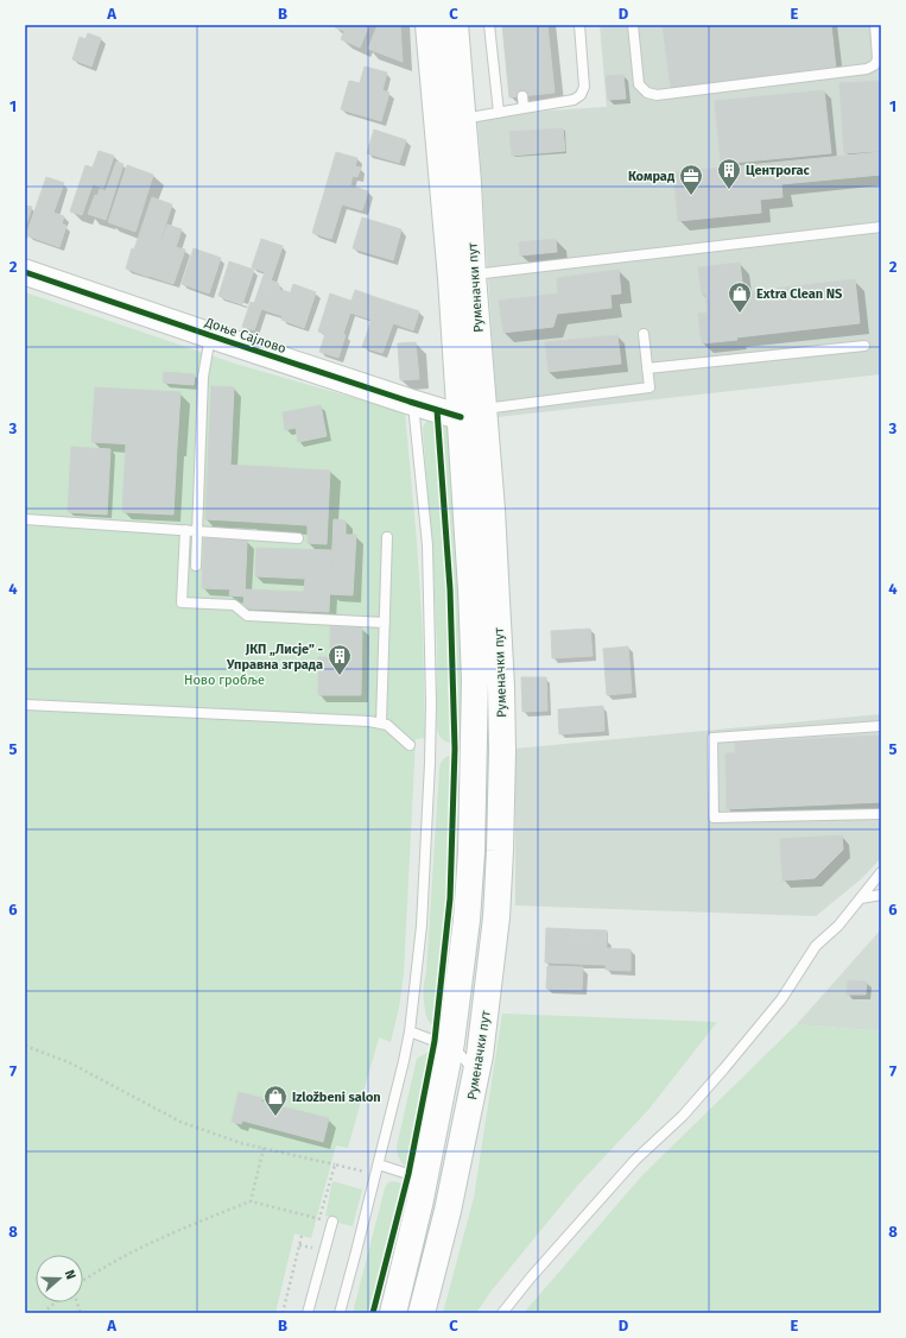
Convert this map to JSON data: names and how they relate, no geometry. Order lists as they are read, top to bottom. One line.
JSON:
{"streets":{"main road":["Руменачки пут"],"street":["Доње Сајлово"]},"crossings":[["Руменачки пут","Доње Сајлово"]],"parks":["Ново гробље"],"places":{"building":["Центрогас","ЈКП „Лисје” - Управна зграда"],"office":["Комрад"],"shop":["Extra Clean NS","Izložbeni salon"]},"north":"right","grid":{"columns":["A","B","C","D","E"],"rows":["1","2","3","4","5","6","7","8"]}}
